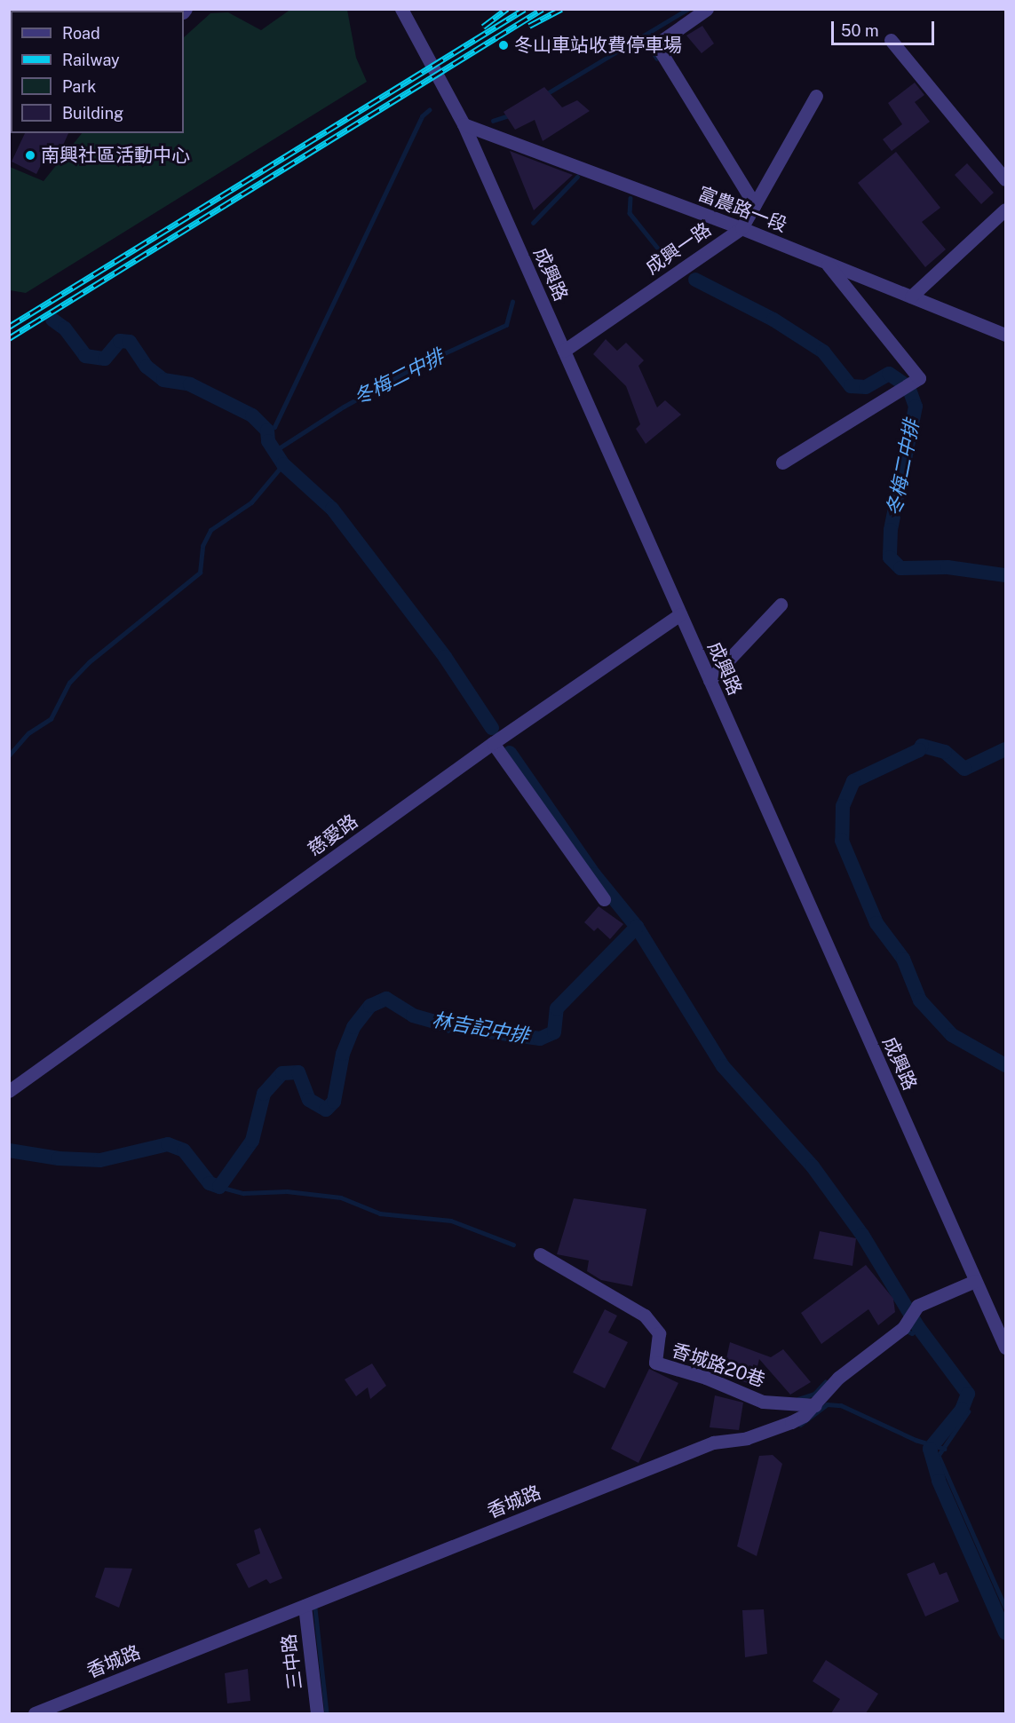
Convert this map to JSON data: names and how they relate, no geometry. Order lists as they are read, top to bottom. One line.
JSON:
{"streets":{"street":["富農路一段","成興一路","成興路","慈愛路","香城路20巷","香城路","三中路"]},"crossings":[["富農路一段","成興一路"],["富農路一段","成興路"],["成興一路","成興路"],["成興路","慈愛路"],["成興路","香城路"],["香城路20巷","香城路"],["香城路","三中路"]],"water":["冬梅二中排","林吉記中排"],"places":["冬山車站收費停車場","南興社區活動中心"],"legend":["Road","Railway","Park","Building"],"scale_bar":"50 m"}
